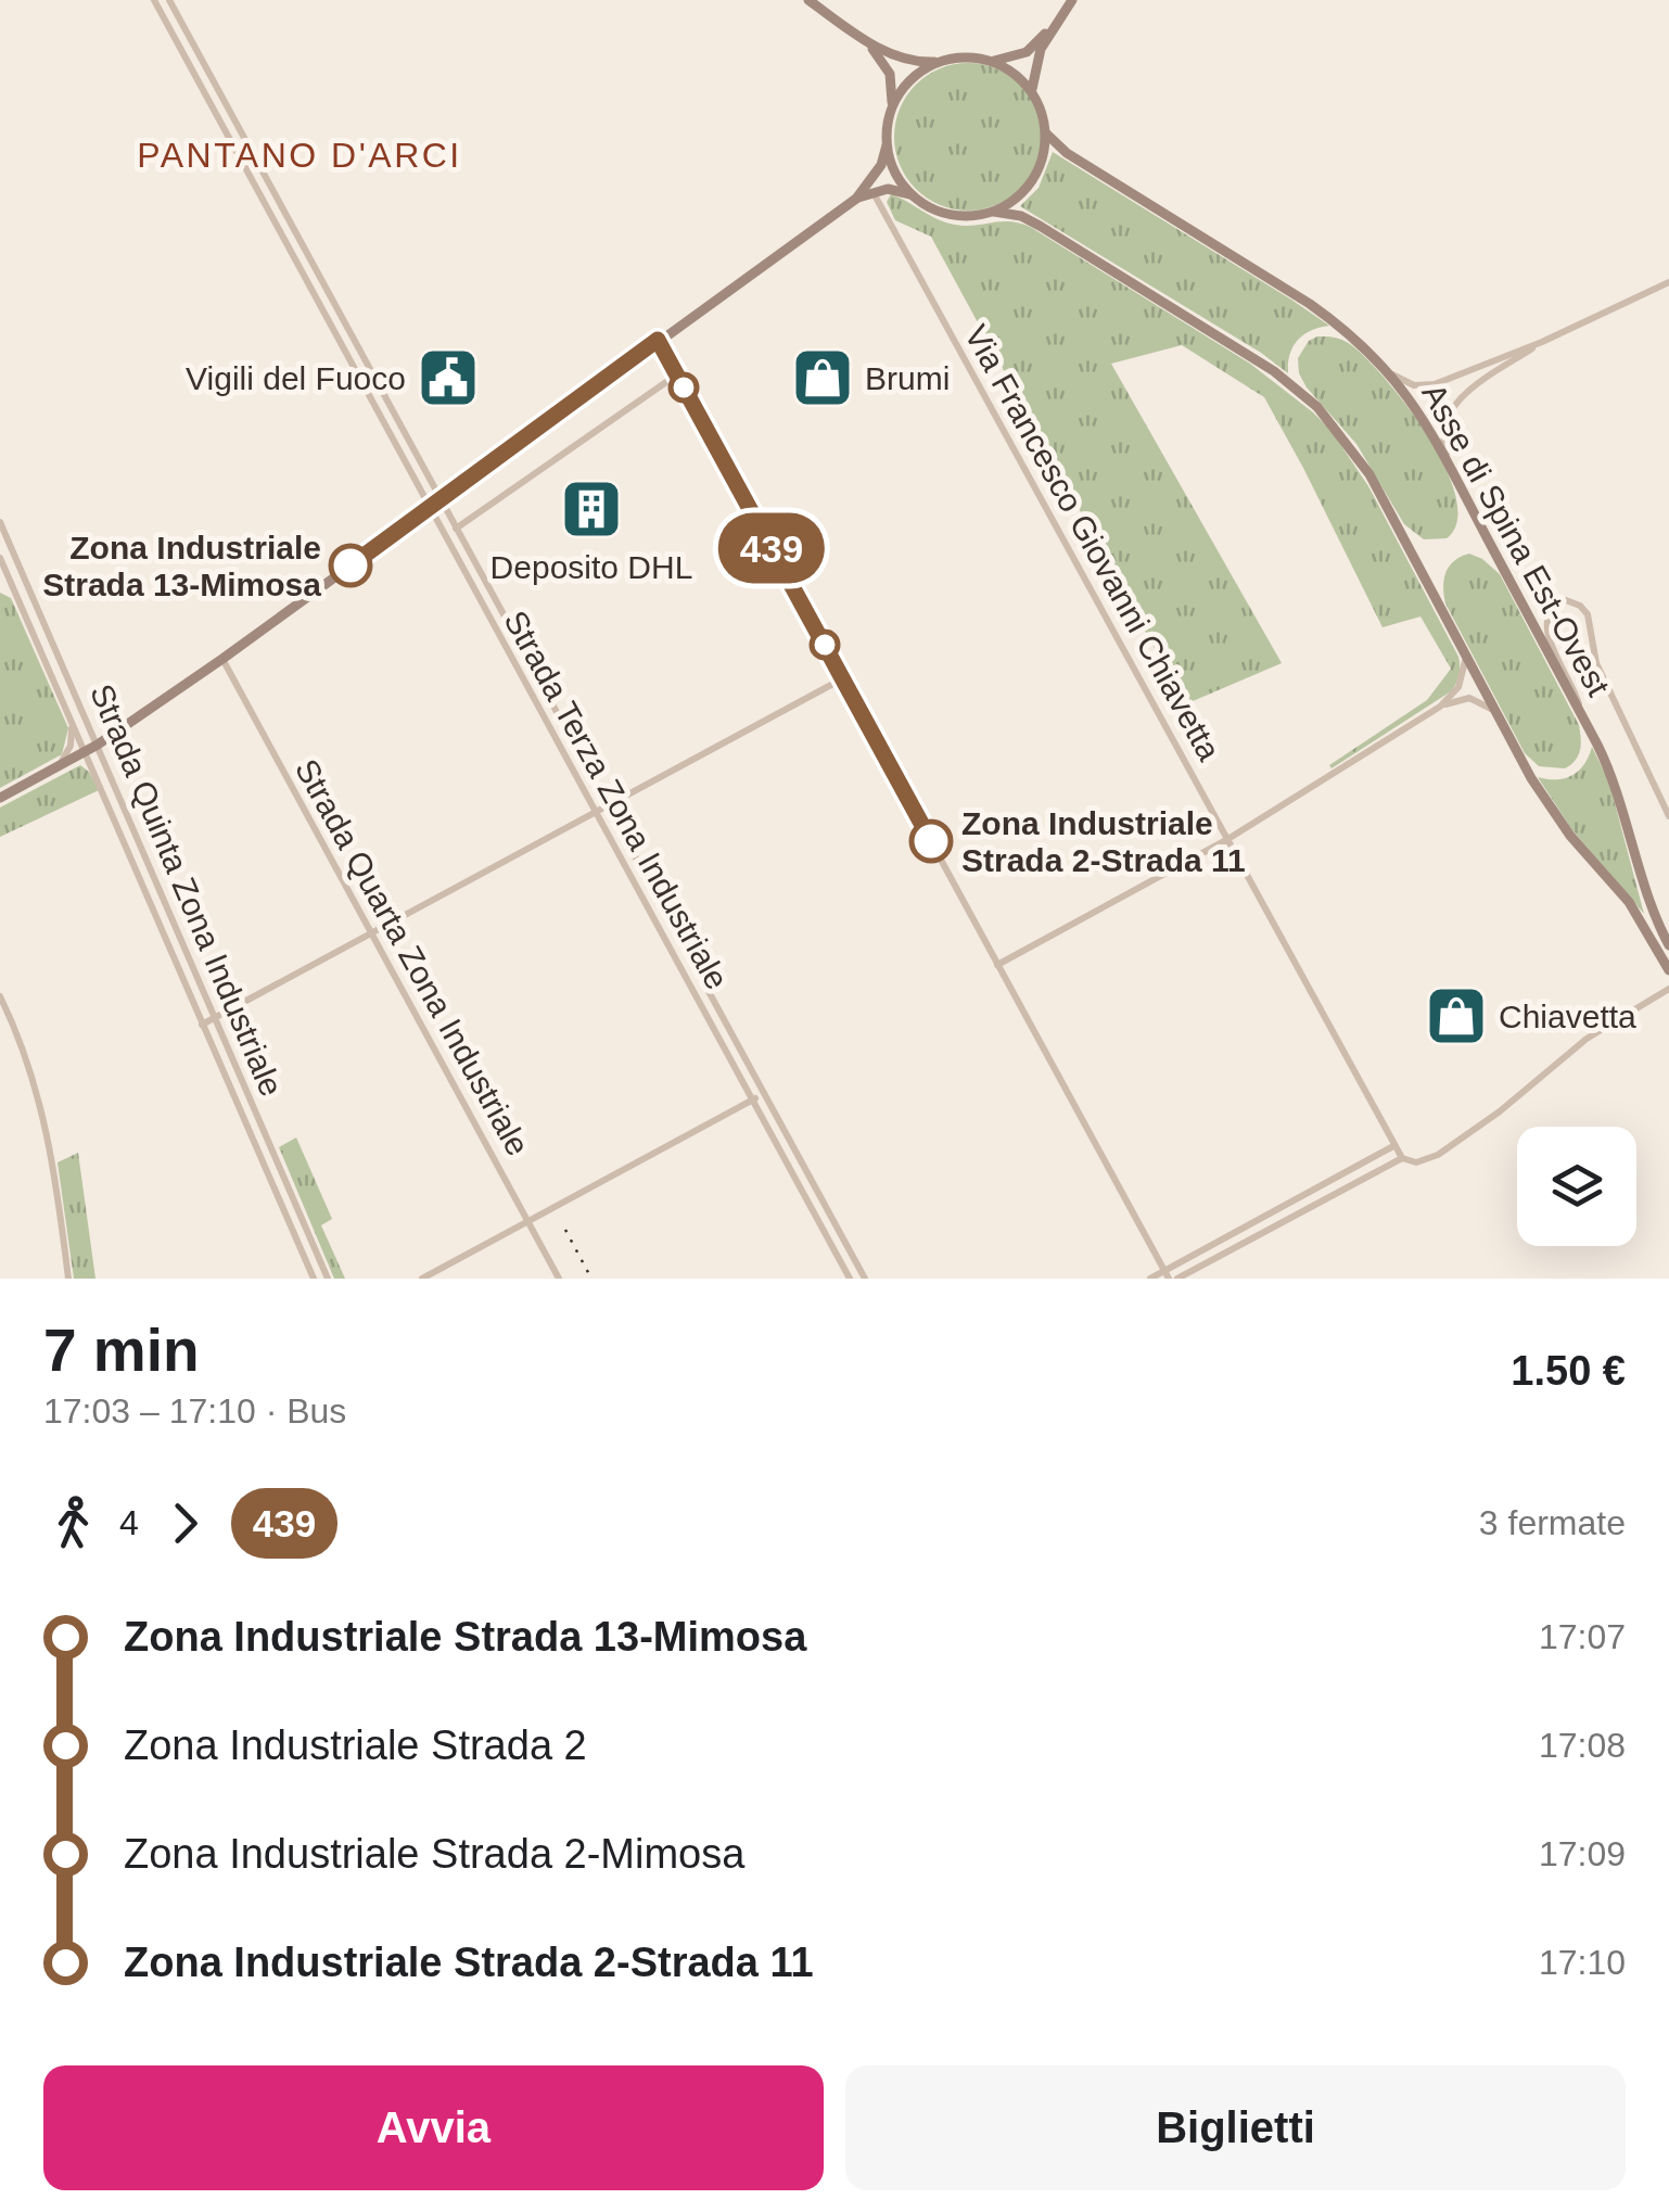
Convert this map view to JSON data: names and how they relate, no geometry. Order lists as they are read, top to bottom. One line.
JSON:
{"streets":{"main road":["Asse di Spina Est-Ovest"],"street":["Via Francesco Giovanni Chiavetta","Strada Terza Zona Industriale","Strada Quinta Zona Industriale","Strada Quarta Zona Industriale"]},"districts":["PANTANO D'ARCI"],"places":{"public building":["Vigili del Fuoco"],"shop":["Brumi","Chiavetta"],"building":["Deposito DHL"],"other":["Zona Industriale Strada 13-Mimosa","Zona Industriale Strada 2-Strada 11"]},"lines":["bus line 439"],"page":{"on_map":"439","heading":["7 min","17:03 – 17:10 · Bus","1.50 €"],"legs":["4","439","3 fermate"],"list":[{"name":"Zona Industriale Strada 13-Mimosa","value":"17:07"},{"name":"Zona Industriale Strada 2","value":"17:08"},{"name":"Zona Industriale Strada 2-Mimosa","value":"17:09"},{"name":"Zona Industriale Strada 2-Strada 11","value":"17:10"}],"buttons":["Avvia","Biglietti"]}}
